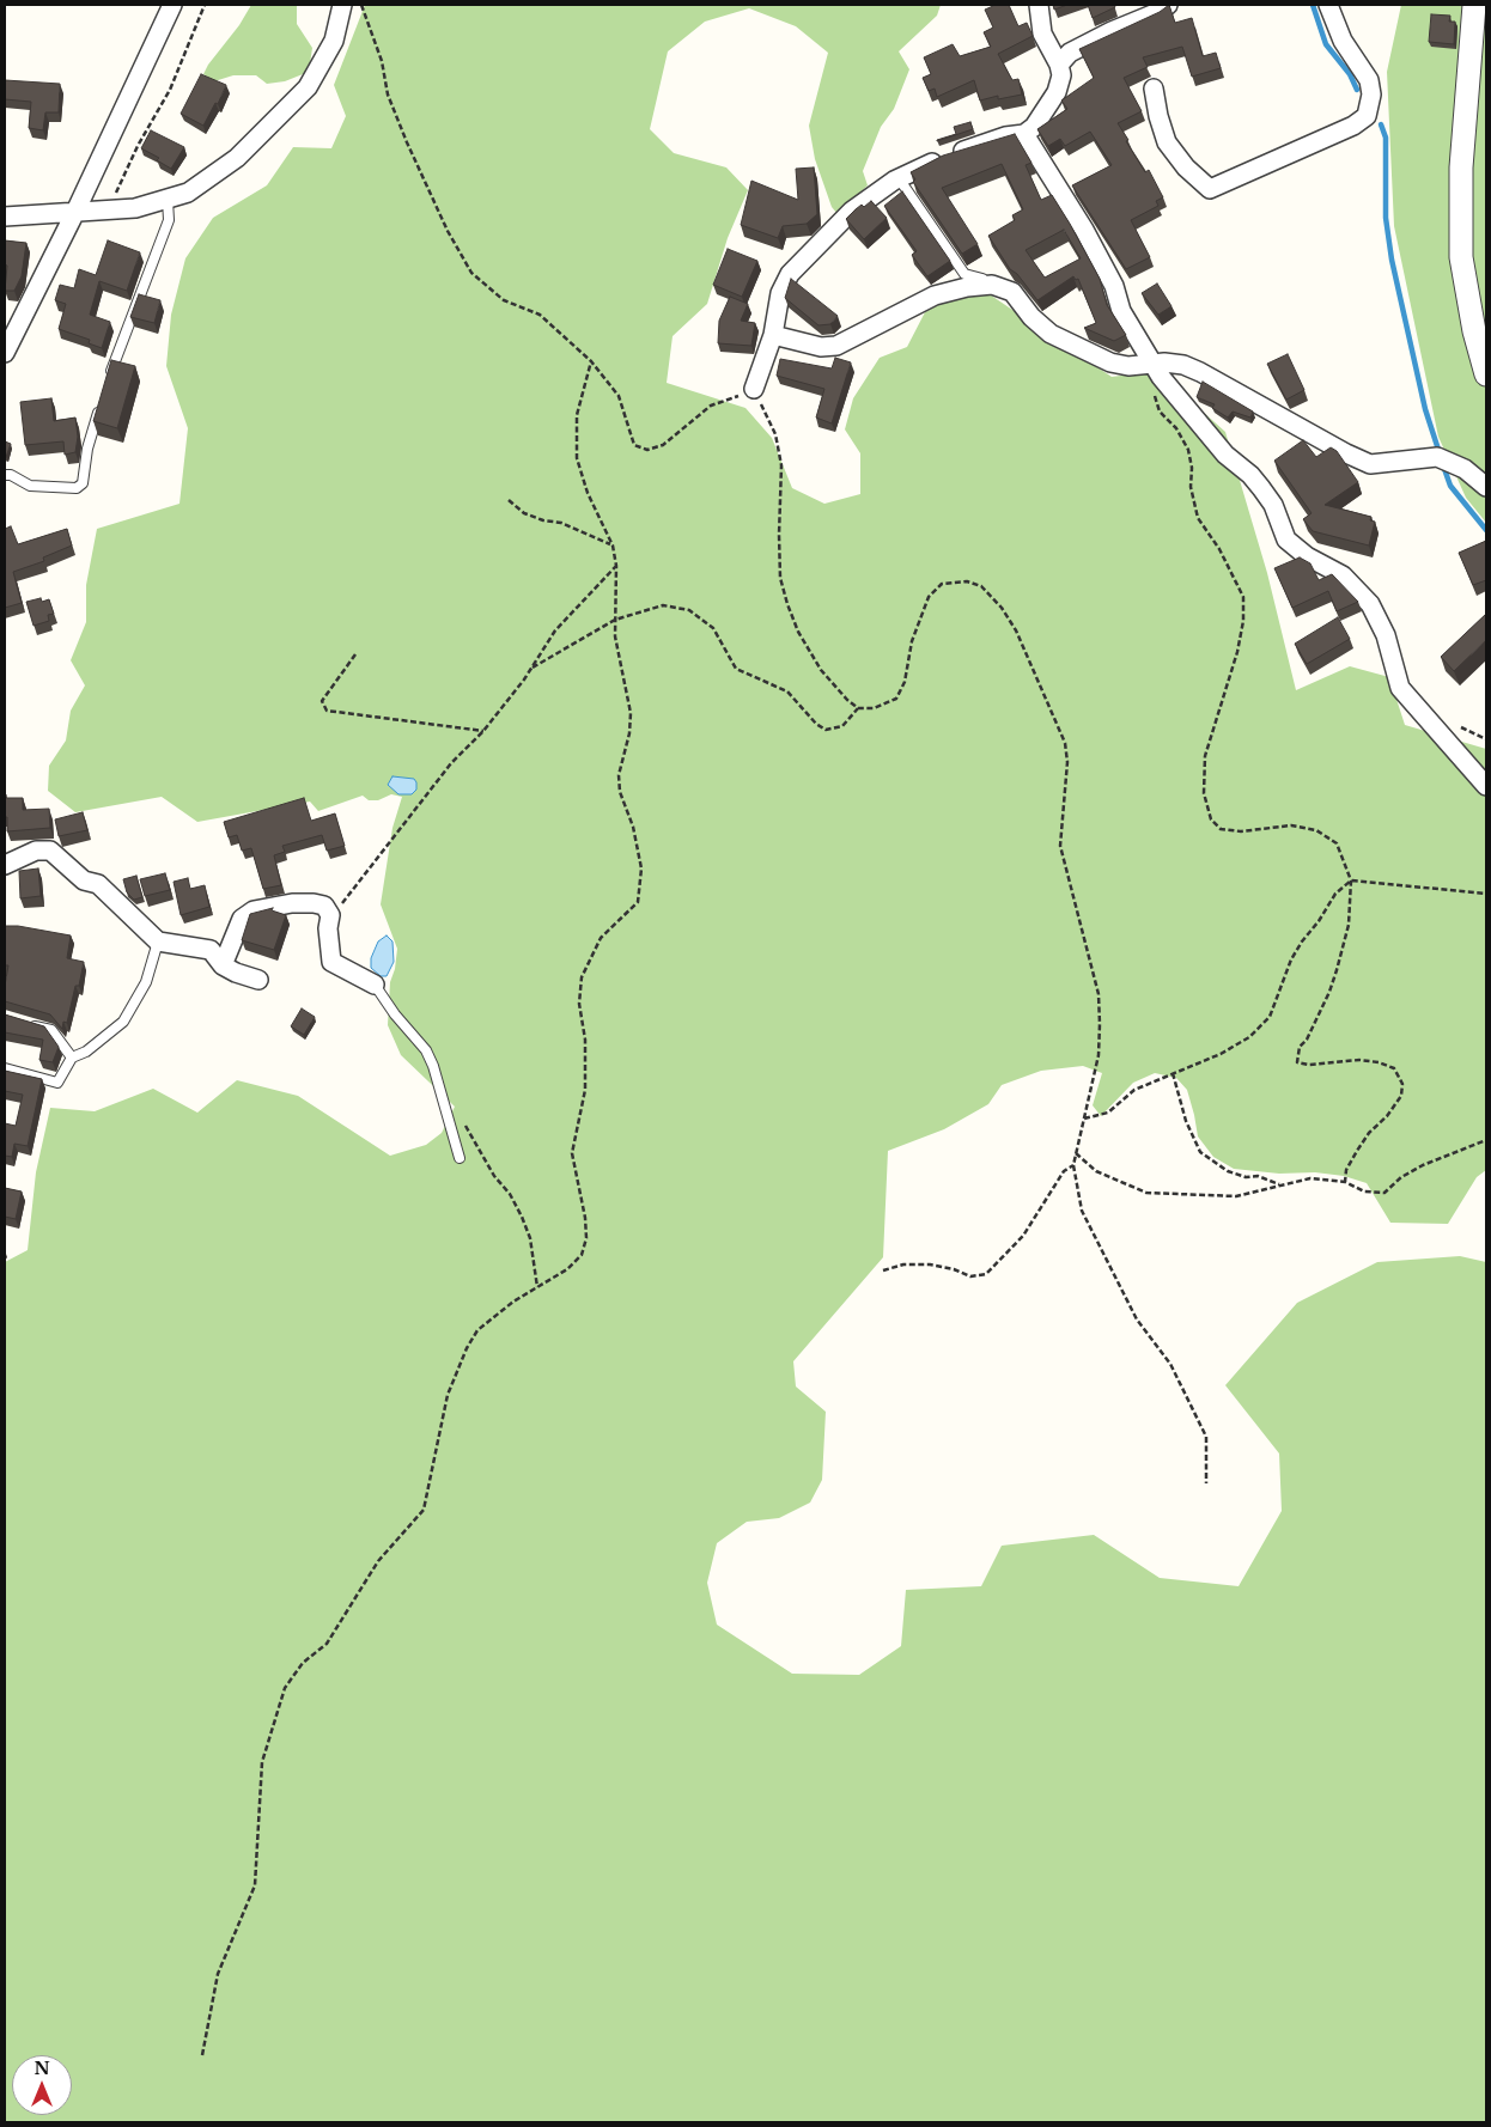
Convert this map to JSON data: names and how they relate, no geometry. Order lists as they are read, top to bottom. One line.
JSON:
{"north":"top"}
